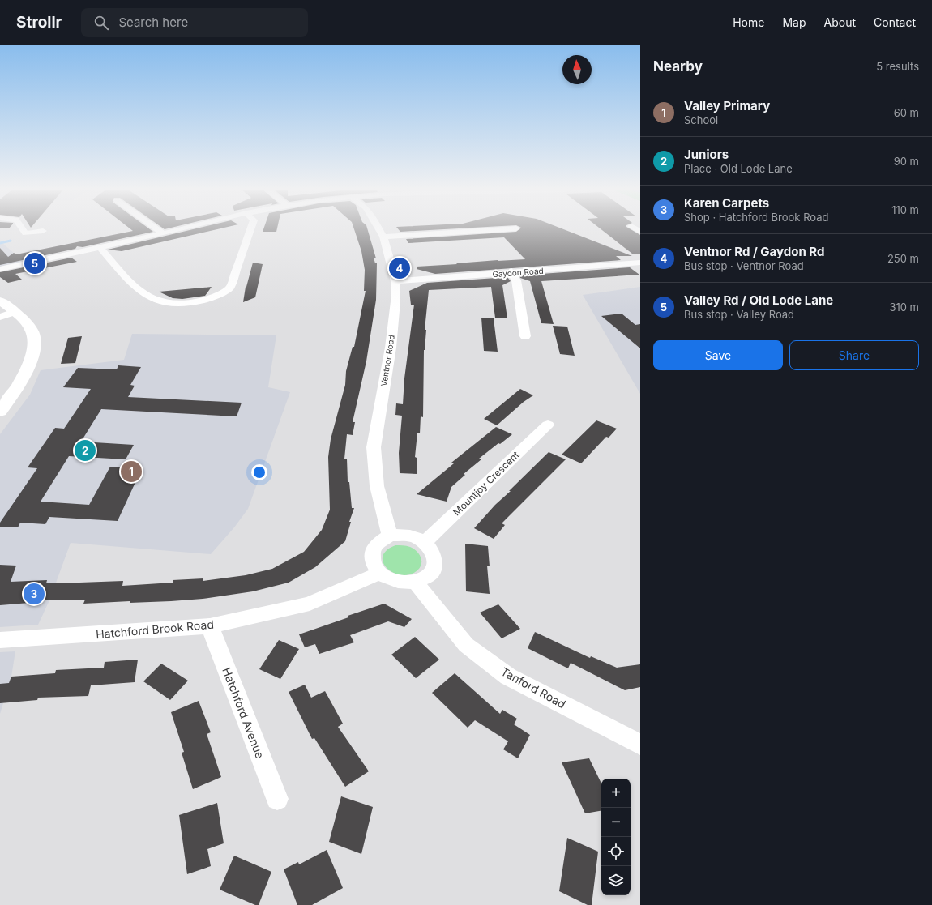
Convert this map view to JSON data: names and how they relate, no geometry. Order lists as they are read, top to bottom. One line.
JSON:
{"streets":{"street":["Gaydon Road","Ventnor Road","Mountjoy Crescent","Hatchford Brook Road","Tanford Road","Hatchford Avenue"]},"crossings":[["Gaydon Road","Ventnor Road"],["Ventnor Road","Mountjoy Crescent"],["Ventnor Road","Hatchford Brook Road"],["Ventnor Road","Tanford Road"],["Mountjoy Crescent","Hatchford Brook Road"],["Mountjoy Crescent","Tanford Road"],["Hatchford Brook Road","Tanford Road"],["Hatchford Brook Road","Hatchford Avenue"]],"north":"top","page":{"header":"Strollr","search":"Search here","nav":["Home","Map","About","Contact"],"heading":["Nearby","5 results"],"list":[{"mark":"1","name":"Valley Primary","note":"School","value":"60 m"},{"mark":"2","name":"Juniors","note":"Place · Old Lode Lane","value":"90 m"},{"mark":"3","name":"Karen Carpets","note":"Shop · Hatchford Brook Road","value":"110 m"},{"mark":"4","name":"Ventnor Rd / Gaydon Rd","note":"Bus stop · Ventnor Road","value":"250 m"},{"mark":"5","name":"Valley Rd / Old Lode Lane","note":"Bus stop · Valley Road","value":"310 m"}],"pins":["5","4","2","1","3"],"buttons":["Save","Share"],"map_buttons":["+","−"]}}
